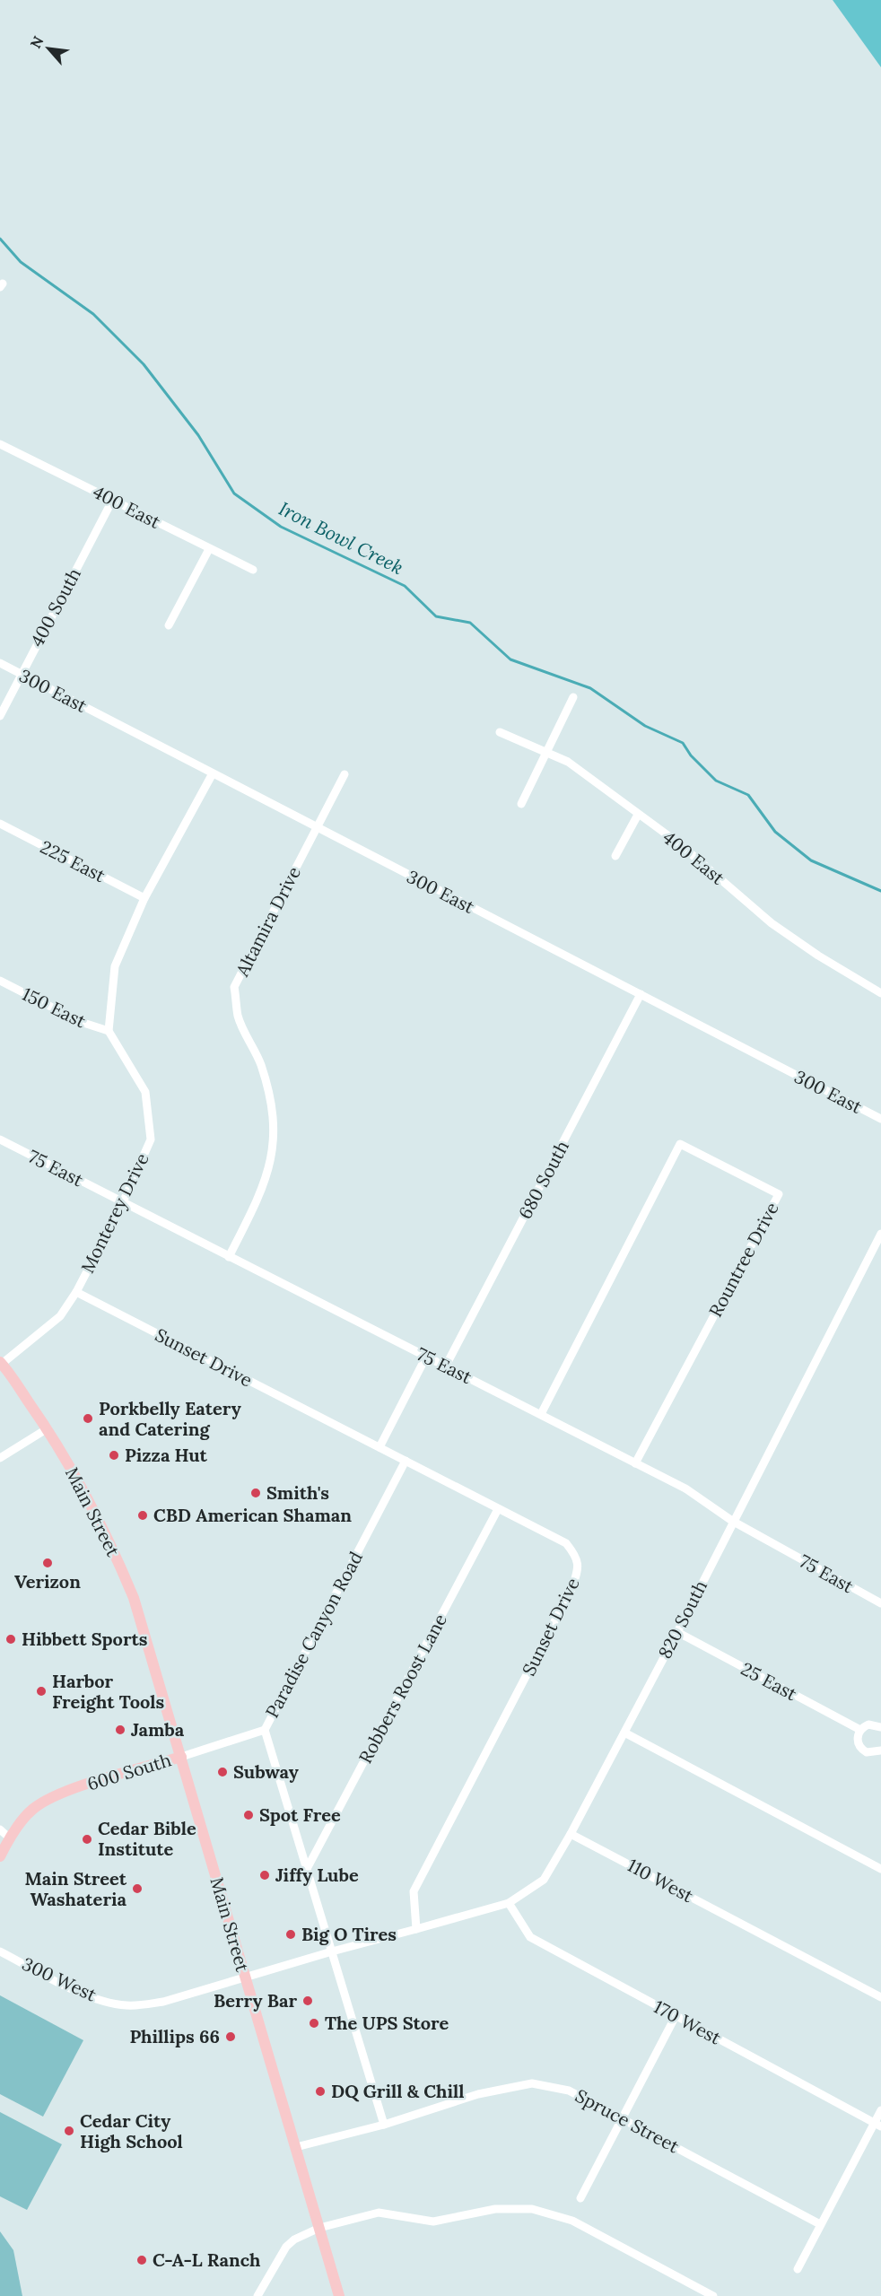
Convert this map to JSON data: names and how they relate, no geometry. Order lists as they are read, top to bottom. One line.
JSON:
{"streets":{"main road":["Main Street","600 South"],"street":["400 East","400 South","300 East","225 East","Altamira Drive","150 East","75 East","680 South","Monterey Drive","Rountree Drive","Sunset Drive","820 South","Paradise Canyon Road","25 East","Robbers Roost Lane","110 West","300 West","170 West","Spruce Street"]},"crossings":[["400 East","400 South"],["400 South","300 East"],["300 East","Altamira Drive"],["300 East","680 South"],["Altamira Drive","75 East"],["150 East","Monterey Drive"],["75 East","680 South"],["75 East","Monterey Drive"],["75 East","Rountree Drive"],["75 East","820 South"],["Monterey Drive","Sunset Drive"],["Monterey Drive","Main Street"],["Sunset Drive","820 South"],["Sunset Drive","Paradise Canyon Road"],["Sunset Drive","Robbers Roost Lane"],["Main Street","600 South"],["Main Street","300 West"],["Main Street","Spruce Street"],["820 South","25 East"],["820 South","110 West"],["820 South","170 West"],["Paradise Canyon Road","Robbers Roost Lane"],["Paradise Canyon Road","600 South"],["Paradise Canyon Road","Spruce Street"]],"water":["Iron Bowl Creek"],"places":["Porkbelly Eatery and Catering","Pizza Hut","Smith's","CBD American Shaman","Verizon","Hibbett Sports","Harbor Freight Tools","Jamba","Subway","Spot Free","Cedar Bible Institute","Jiffy Lube","Main Street Washateria","Big O Tires","Berry Bar","The UPS Store","Phillips 66","DQ Grill & Chill","Cedar City High School","C-A-L Ranch"],"north":"top left"}
